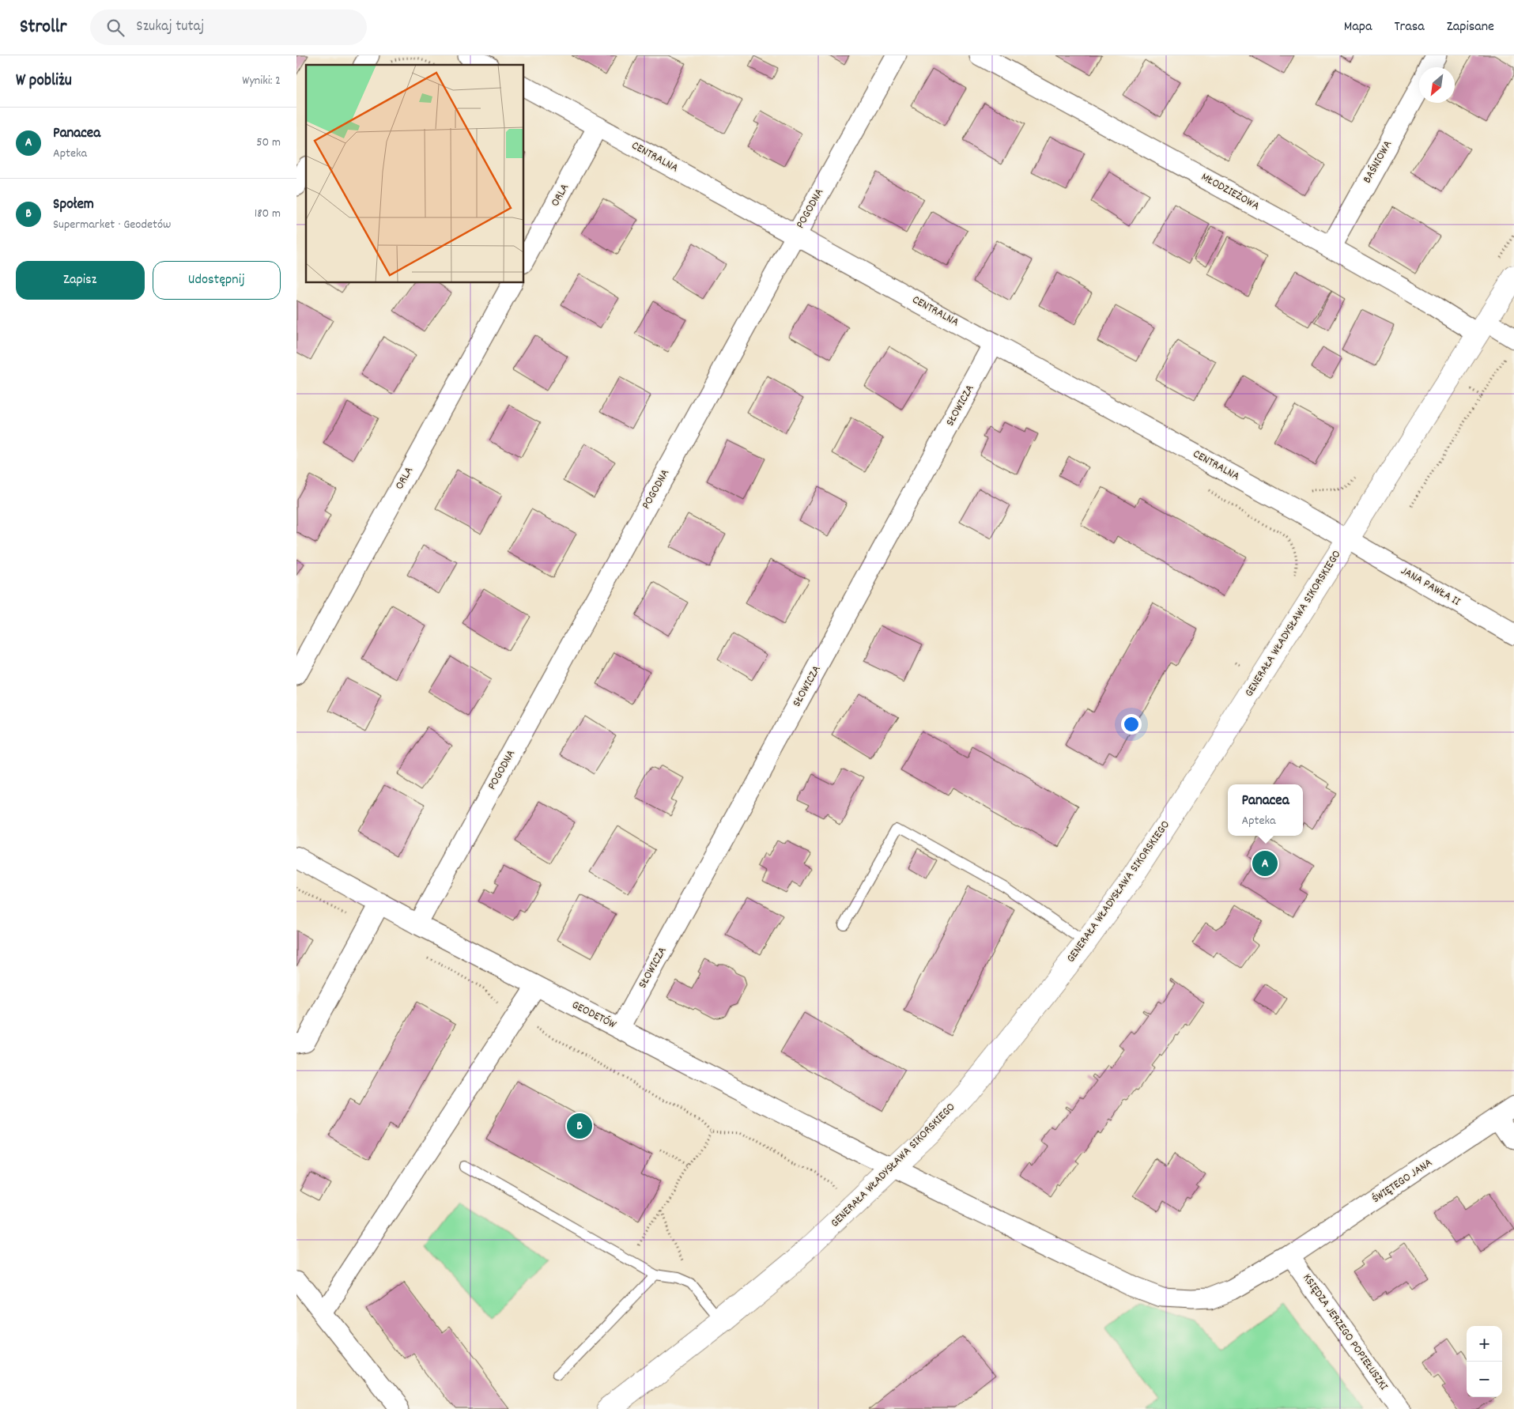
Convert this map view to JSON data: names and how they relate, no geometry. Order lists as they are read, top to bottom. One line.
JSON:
{"streets":{"street":["CENTRALNA","BAŚNIOWA","MŁODZIEŻOWA","ORLA","POGODNA","SŁOWICZA","JANA PAWŁA II","GENERAŁA WŁADYSŁAWA SIKORSKIEGO","GEODETÓW","ŚWIĘTEGO JANA","KSIĘDZA JERZEGO POPIEŁUSZKI"]},"crossings":[["CENTRALNA","ORLA"],["CENTRALNA","POGODNA"],["CENTRALNA","SŁOWICZA"],["CENTRALNA","JANA PAWŁA II"],["CENTRALNA","GENERAŁA WŁADYSŁAWA SIKORSKIEGO"],["BAŚNIOWA","MŁODZIEŻOWA"],["MŁODZIEŻOWA","GENERAŁA WŁADYSŁAWA SIKORSKIEGO"],["POGODNA","GEODETÓW"],["SŁOWICZA","GEODETÓW"],["JANA PAWŁA II","GENERAŁA WŁADYSŁAWA SIKORSKIEGO"],["GENERAŁA WŁADYSŁAWA SIKORSKIEGO","GEODETÓW"],["GEODETÓW","ŚWIĘTEGO JANA"],["GEODETÓW","KSIĘDZA JERZEGO POPIEŁUSZKI"],["ŚWIĘTEGO JANA","KSIĘDZA JERZEGO POPIEŁUSZKI"]],"north":"bottom left","page":{"header":"Strollr","search":"Szukaj tutaj","nav":["Mapa","Trasa","Zapisane"],"heading":["W pobliżu","Wyniki: 2"],"list":[{"mark":"A","name":"Panacea","note":"Apteka","value":"50 m"},{"mark":"B","name":"Społem","note":"Supermarket · Geodetów","value":"180 m"}],"buttons":["Zapisz","Udostępnij"],"popup":["Panacea","Apteka"],"pins":["A","B"],"map_buttons":["+","−"]}}
